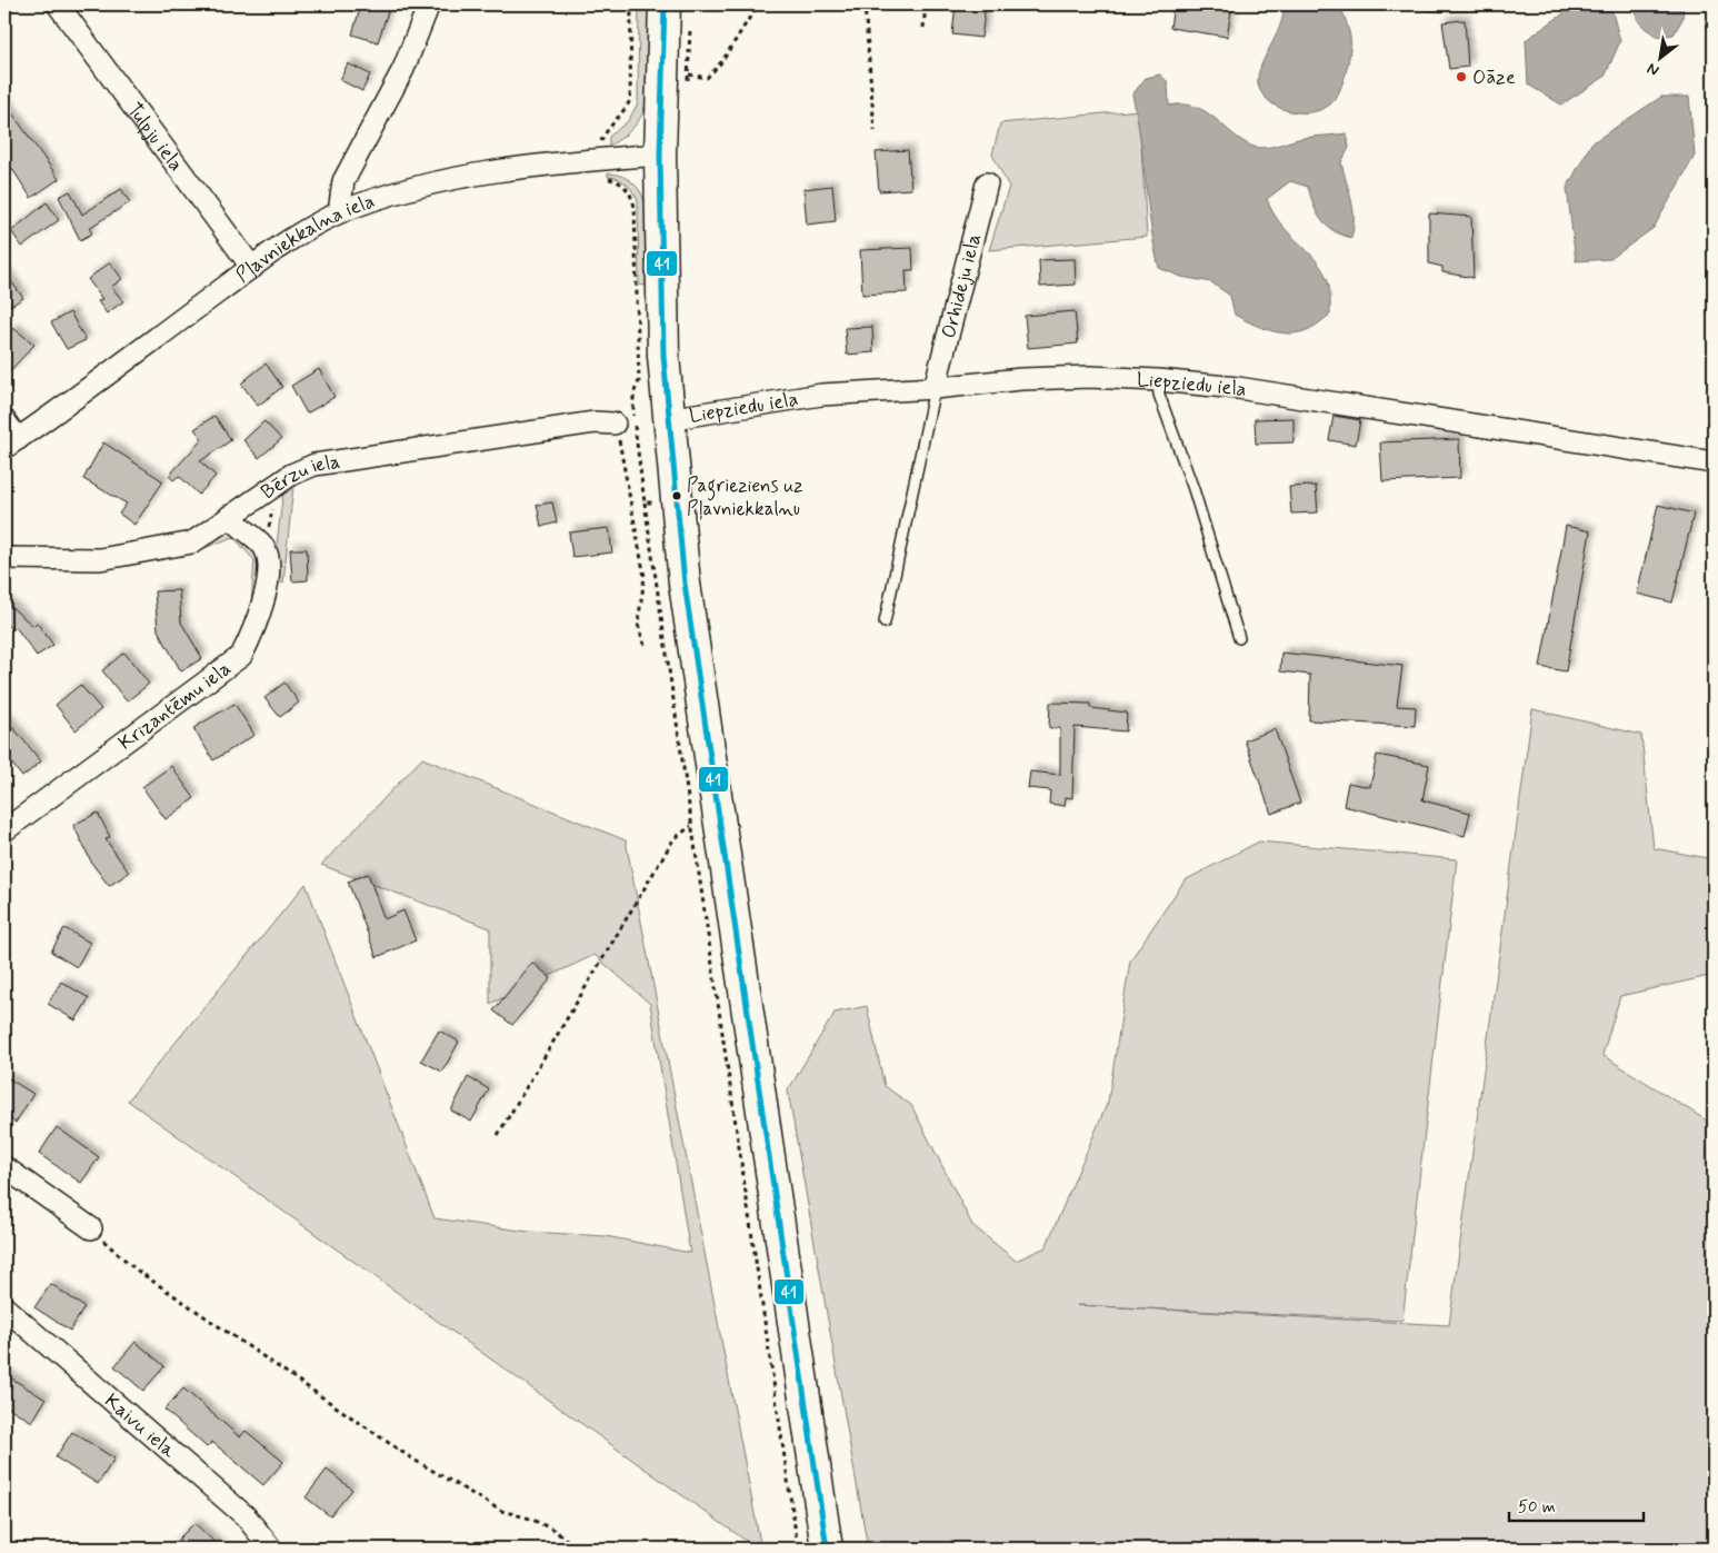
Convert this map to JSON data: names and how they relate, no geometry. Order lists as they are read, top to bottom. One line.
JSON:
{"streets":{"street":["Tulpju iela","Pļavniekkalna iela","Orhideju iela","Liepziedu iela","Bērzu iela","Krizantēmu iela","Kaivu iela"]},"crossings":[["Tulpju iela","Pļavniekkalna iela"],["Orhideju iela","Liepziedu iela"]],"places":["Oāze","Pagrieziens uz Pļavniekkalnu"],"lines":["transit line 41"],"scale_bar":"50 m","north":"bottom left"}
